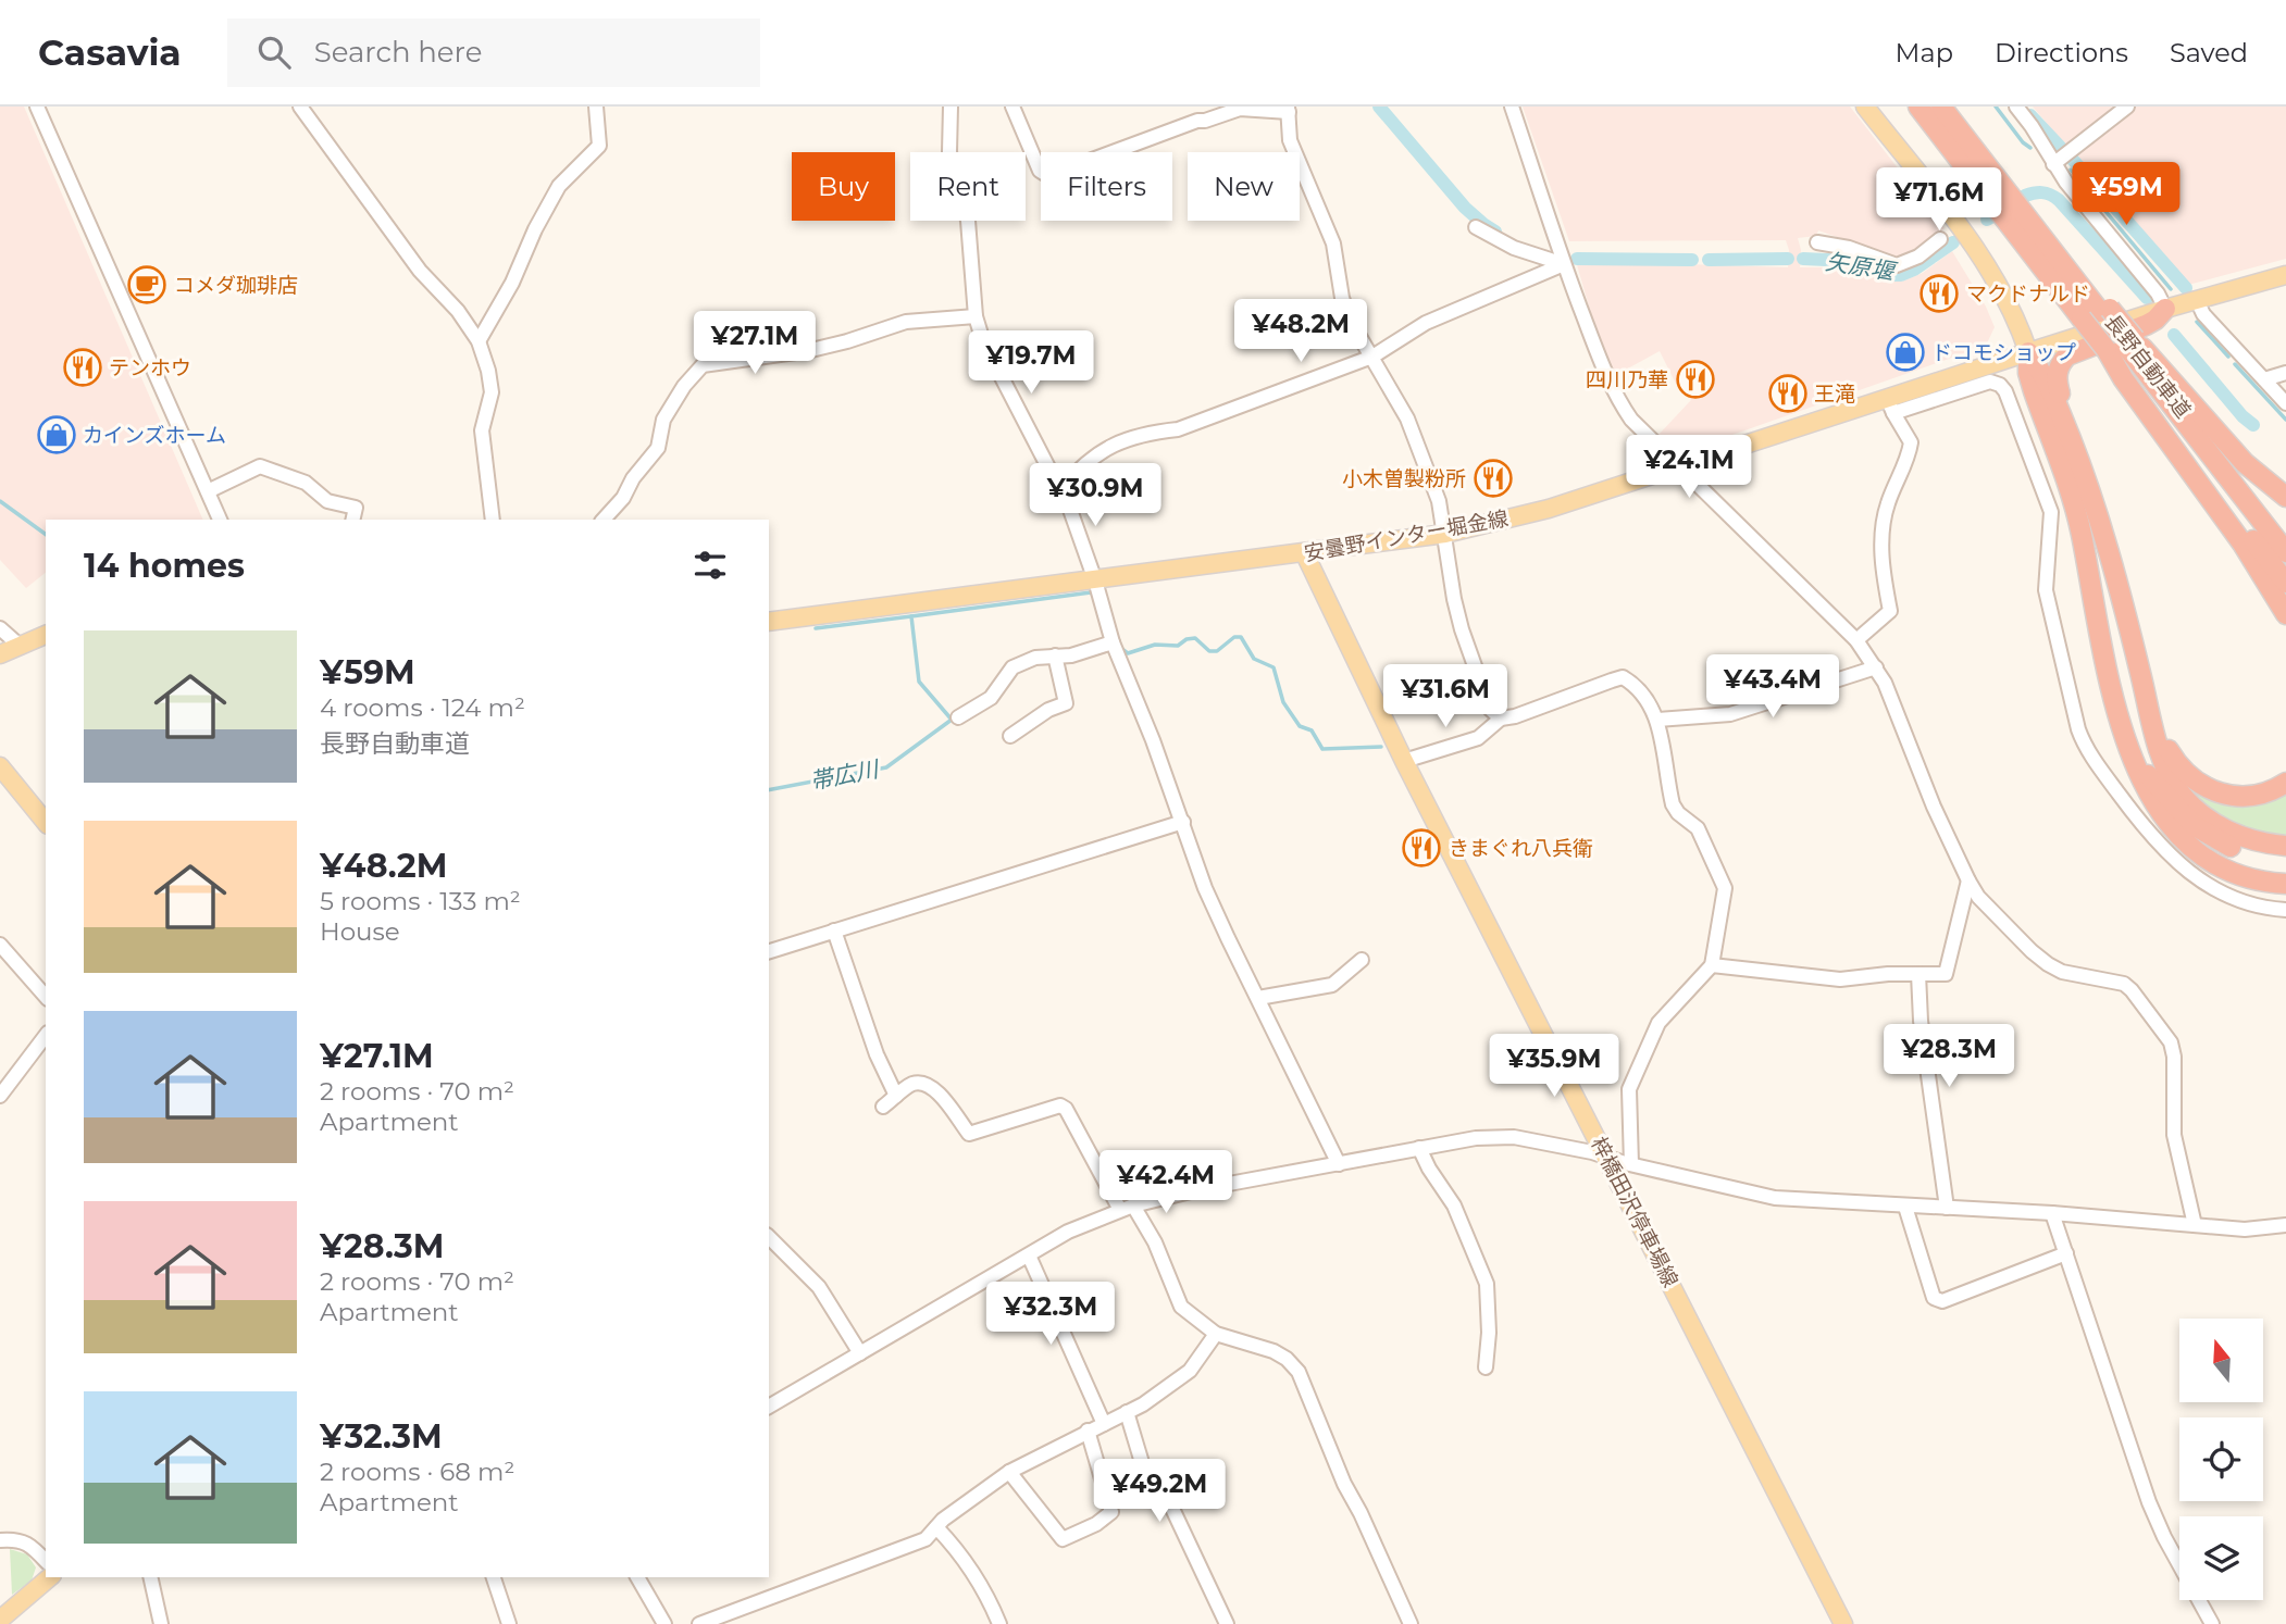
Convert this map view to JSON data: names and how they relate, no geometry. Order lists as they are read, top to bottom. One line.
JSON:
{"streets":{"highway":["長野自動車道"],"main road":["安曇野インター堀金線","梓橋田沢停車場線"]},"crossings":[["安曇野インター堀金線","梓橋田沢停車場線"]],"water":["矢原堰","帯広川"],"places":{"cafe":["コメダ珈琲店"],"restaurant":["マクドナルド","テンホウ","四川乃華","王滝","小木曽製粉所","きまぐれ八兵衛"],"shop":["ドコモショップ","カインズホーム"]},"north":"top","page":{"header":"Casavia","search":"Search here","nav":["Map","Directions","Saved"],"chip":["Buy","Rent","Filters","New"],"price":["¥59M","¥71.6M","¥48.2M","¥27.1M","¥19.7M","¥24.1M","¥30.9M","¥43.4M","¥31.6M","¥28.3M","¥35.9M","¥42.4M","¥32.3M","¥49.2M"],"heading":"14 homes","list":[{"name":"¥59M","note":"4 rooms · 124 m² · 長野自動車道"},{"name":"¥48.2M","note":"5 rooms · 133 m² · House"},{"name":"¥27.1M","note":"2 rooms · 70 m² · Apartment"},{"name":"¥28.3M","note":"2 rooms · 70 m² · Apartment"},{"name":"¥32.3M","note":"2 rooms · 68 m² · Apartment"}]}}
